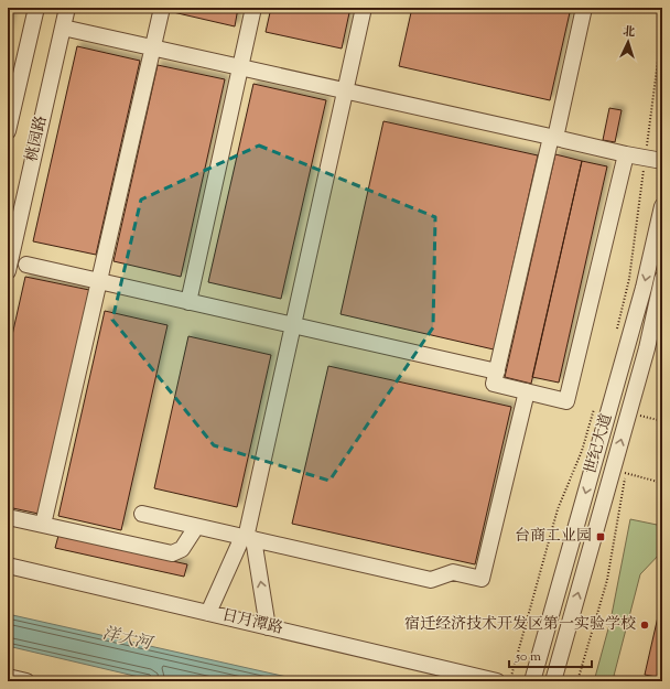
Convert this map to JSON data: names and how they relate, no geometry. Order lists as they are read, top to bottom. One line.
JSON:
{"streets":{"street":["桃园路","世纪大道","日月潭路"]},"water":["洋大河"],"places":{"transit":["台商工业园"],"other":["宿迁经济技术开发区第一实验学校"]},"scale_bar":"50 m","north":"top"}
